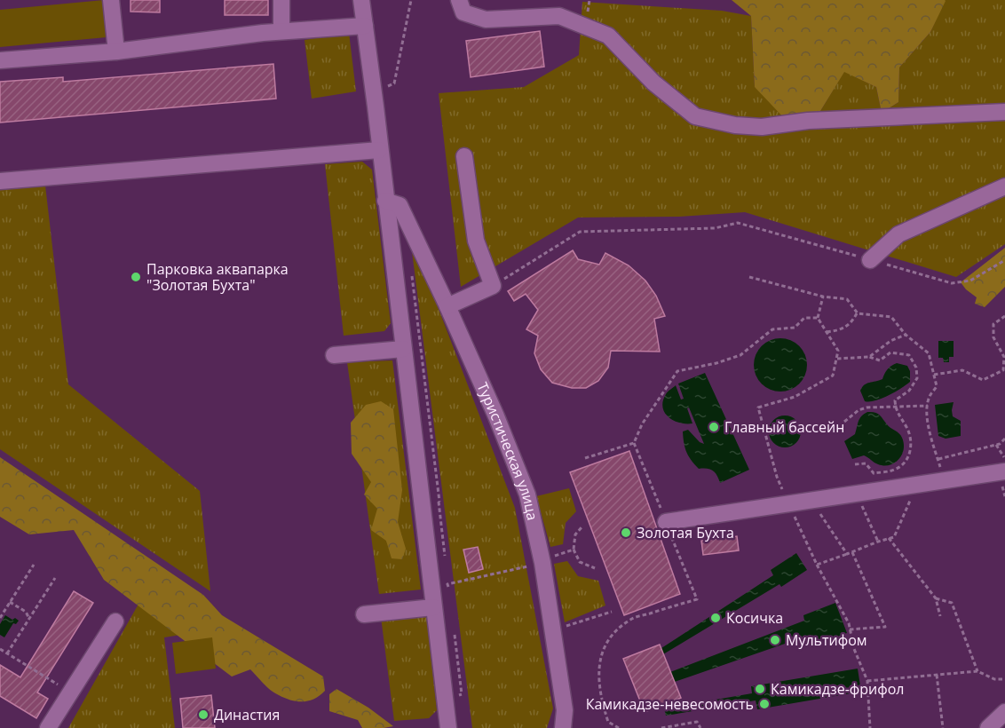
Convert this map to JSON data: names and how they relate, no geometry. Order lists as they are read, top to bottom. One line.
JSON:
{"streets":{"street":["Туристическая улица"]},"places":["Парковка аквапарка \"Золотая Бухта\"","Главный бассейн","Золотая Бухта","Косичка","Мультифом","Камикадзе-фрифол","Камикадзе-невесомость","Династия"]}
